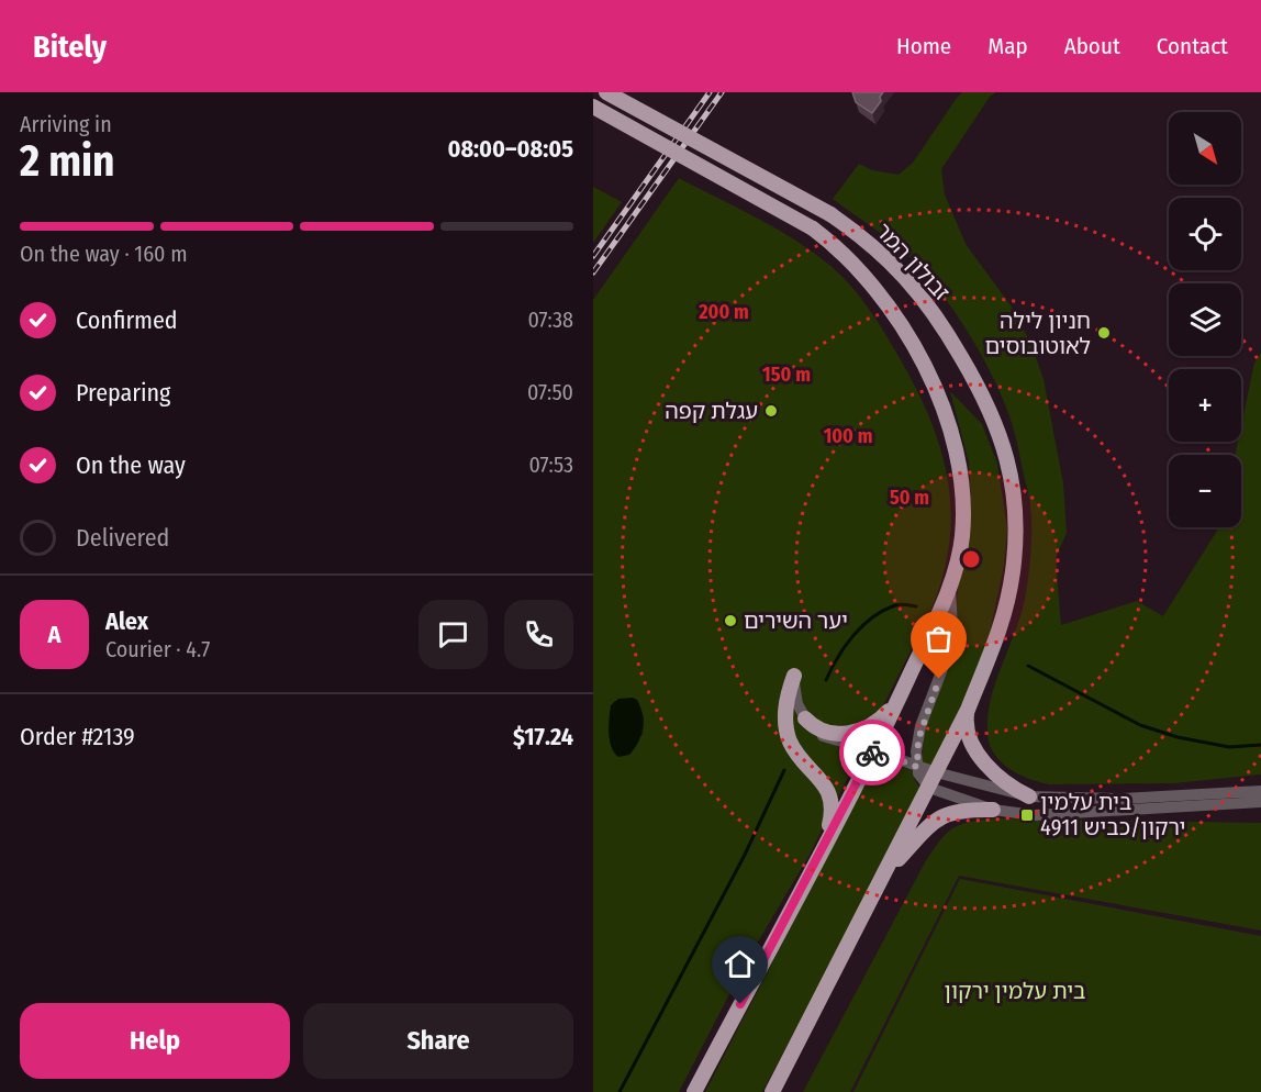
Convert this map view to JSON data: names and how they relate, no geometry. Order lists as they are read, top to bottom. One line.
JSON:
{"streets":{"main road":["זבולון המר"]},"parks":["בית עלמין ירקון"],"places":{"other":["חניון לילה לאוטובוסים","עגלת קפה","יער השירים"],"transit":["בית עלמין ירקון/כביש 4911"]},"north":"bottom right","page":{"header":"Bitely","nav":["Home","Map","About","Contact"],"heading":["2 min","Arriving in","08:00–08:05"],"panel":["Alex","Courier · 4.7","Order #2139","$17.24"],"map_buttons":["+","−"],"bar":"On the way · 160 m","list":[["Confirmed","07:38"],["Preparing","07:50"],["On the way","07:53"],"Delivered"],"round":"A","buttons":["Help","Share"]},"rings":["200 m","150 m","100 m","50 m"]}
